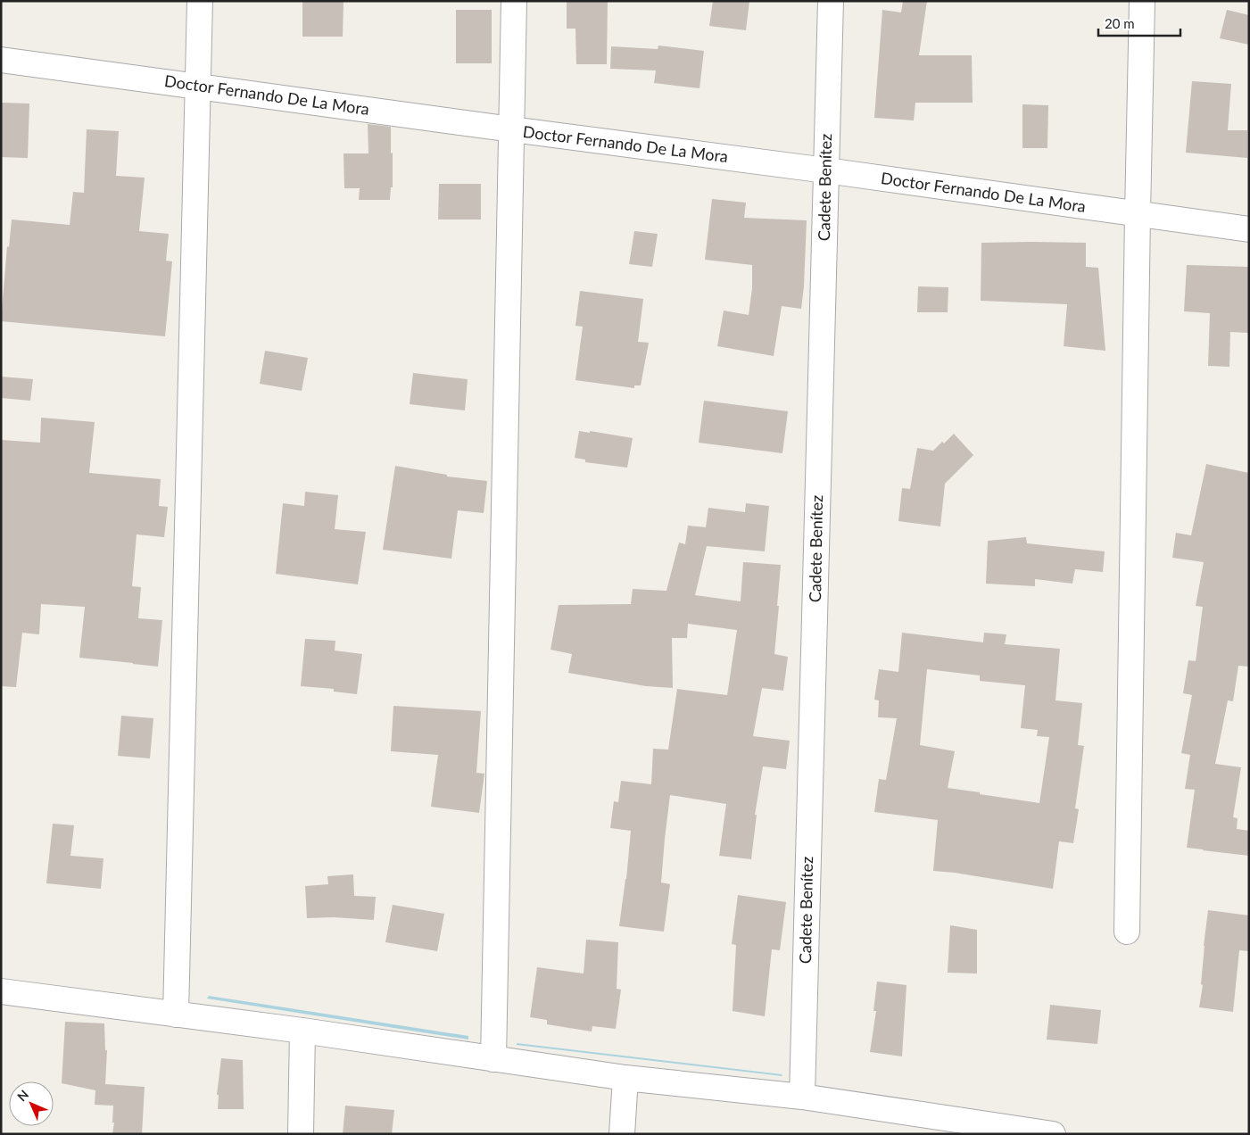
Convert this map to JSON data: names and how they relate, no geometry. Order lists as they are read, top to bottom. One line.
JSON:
{"streets":{"street":["Doctor Fernando De La Mora","Cadete Benítez"]},"crossings":[["Doctor Fernando De La Mora","Cadete Benítez"]],"scale_bar":"20 m","north":"top left"}
